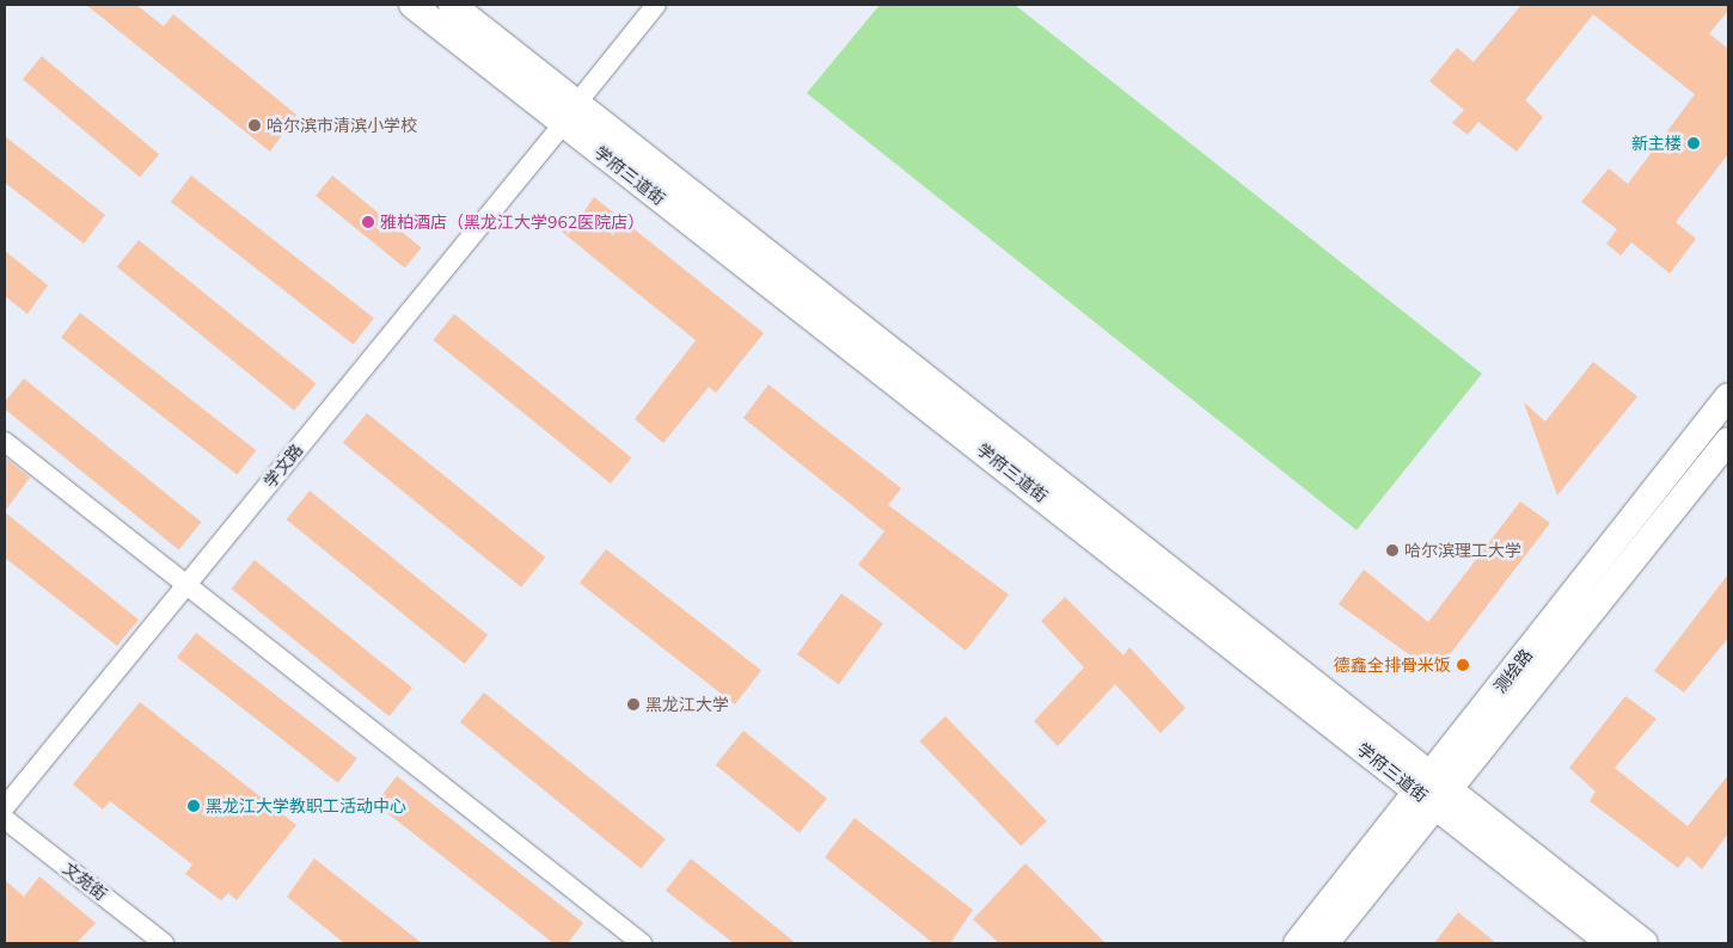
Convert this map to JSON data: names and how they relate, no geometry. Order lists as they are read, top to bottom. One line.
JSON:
{"streets":{"main road":["学府三道街","测绘路"],"street":["学文路","文苑街"]},"crossings":[["学府三道街","学文路"],["学府三道街","测绘路"]],"places":["哈尔滨市清滨小学校","新主楼","雅柏酒店（黑龙江大学962医院店）","哈尔滨理工大学","德鑫全排骨米饭","黑龙江大学","黑龙江大学教职工活动中心"]}
